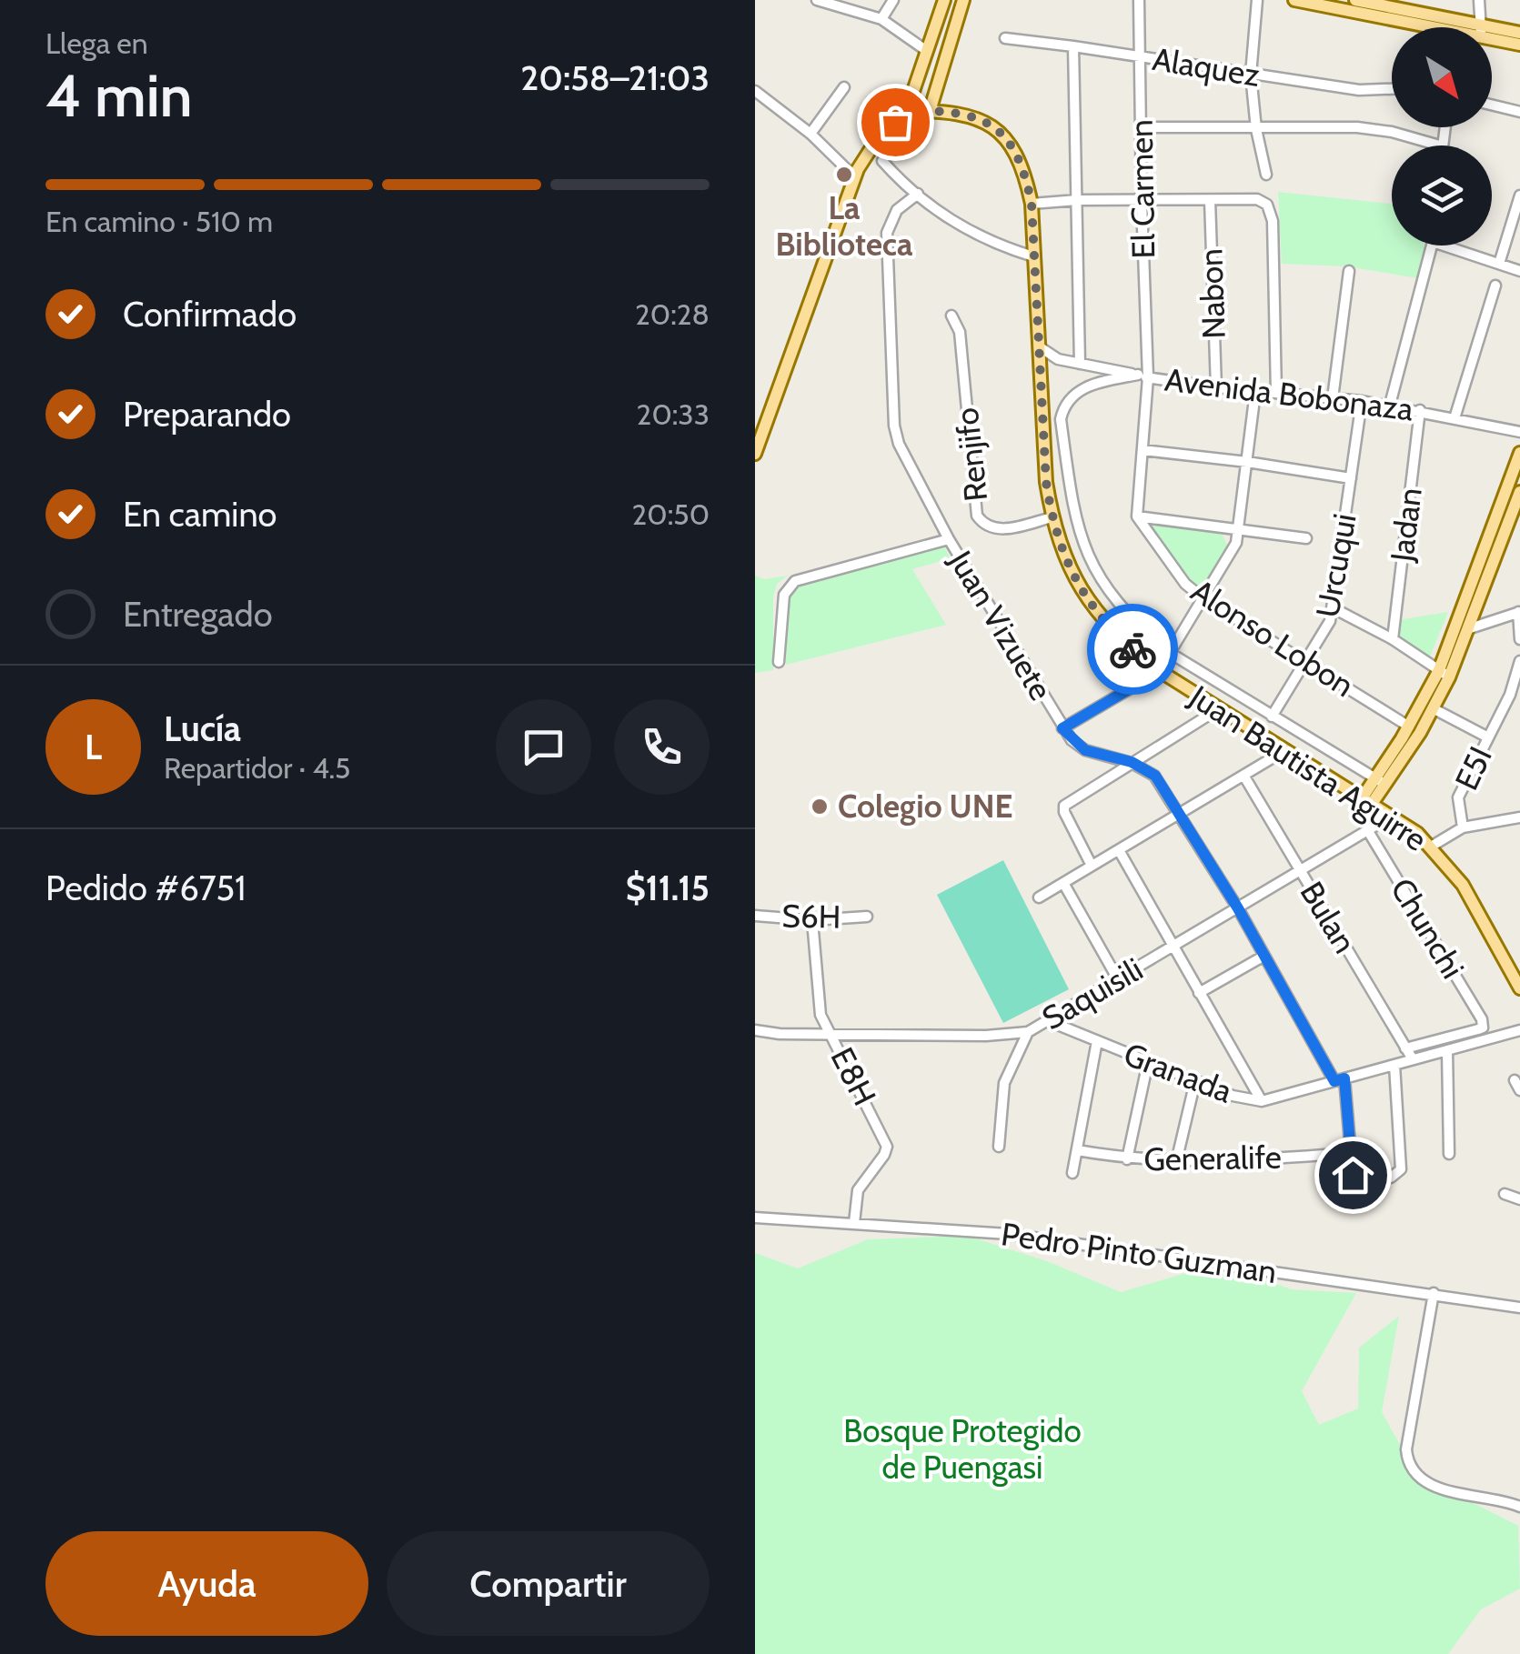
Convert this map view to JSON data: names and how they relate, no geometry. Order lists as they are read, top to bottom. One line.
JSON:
{"streets":{"main road":["Juan Bautista Aguirre"],"street":["Alaquez","El Carmen","Nabon","Avenida Bobonaza","Renjifo","Jadan","Urcuqui","Juan Vizuete","Alonso Lobon","E5I","S6H","Bulan","Chunchi","Saquisili","Granada","E8H","Generalife","Pedro Pinto Guzman"]},"crossings":[["Alaquez","El Carmen"],["El Carmen","Avenida Bobonaza"],["Nabon","Avenida Bobonaza"],["Avenida Bobonaza","Jadan"],["Avenida Bobonaza","Urcuqui"],["Avenida Bobonaza","Juan Bautista Aguirre"],["Renjifo","Juan Bautista Aguirre"],["Urcuqui","Alonso Lobon"],["Juan Vizuete","Saquisili"],["Juan Vizuete","Granada"],["Juan Bautista Aguirre","Saquisili"],["S6H","E8H"],["Bulan","Chunchi"],["Bulan","Saquisili"],["Bulan","Granada"],["Chunchi","Saquisili"],["Saquisili","Granada"],["Saquisili","E8H"],["E8H","Pedro Pinto Guzman"]],"parks":["Bosque Protegido de Puengasi"],"places":["La Biblioteca","Colegio UNE"],"north":"bottom right","page":{"heading":["4 min","Llega en","20:58–21:03"],"panel":["Lucía","Repartidor · 4.5","Pedido #6751","$11.15"],"bar":"En camino · 510 m","list":[["Confirmado","20:28"],["Preparando","20:33"],["En camino","20:50"],"Entregado"],"round":"L","buttons":["Ayuda","Compartir"]}}
